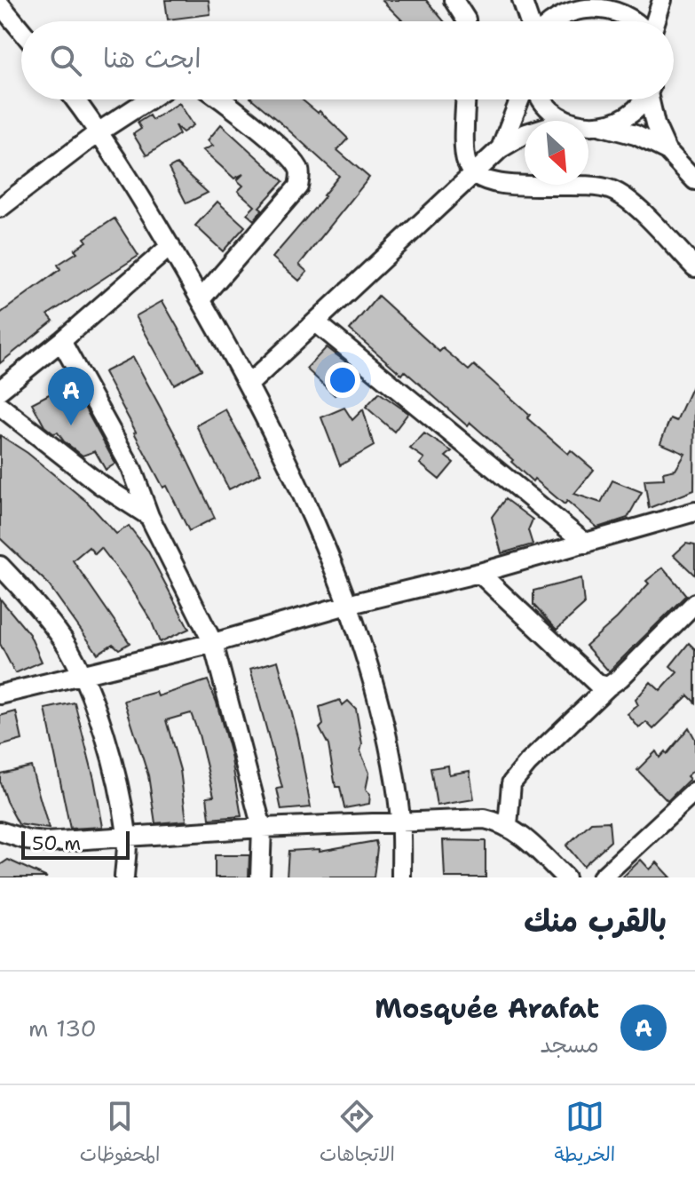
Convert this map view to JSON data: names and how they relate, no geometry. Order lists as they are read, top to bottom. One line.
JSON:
{"scale_bar":"50 m","north":"bottom right","page":{"search":"ابحث هنا","pins":"A","scale":"50 m","heading":"بالقرب منك","list":[{"mark":"A","name":"Mosquée Arafat","note":"مسجد","value":"130 m"}],"nav":["الخريطة","الاتجاهات","المحفوظات"]}}
